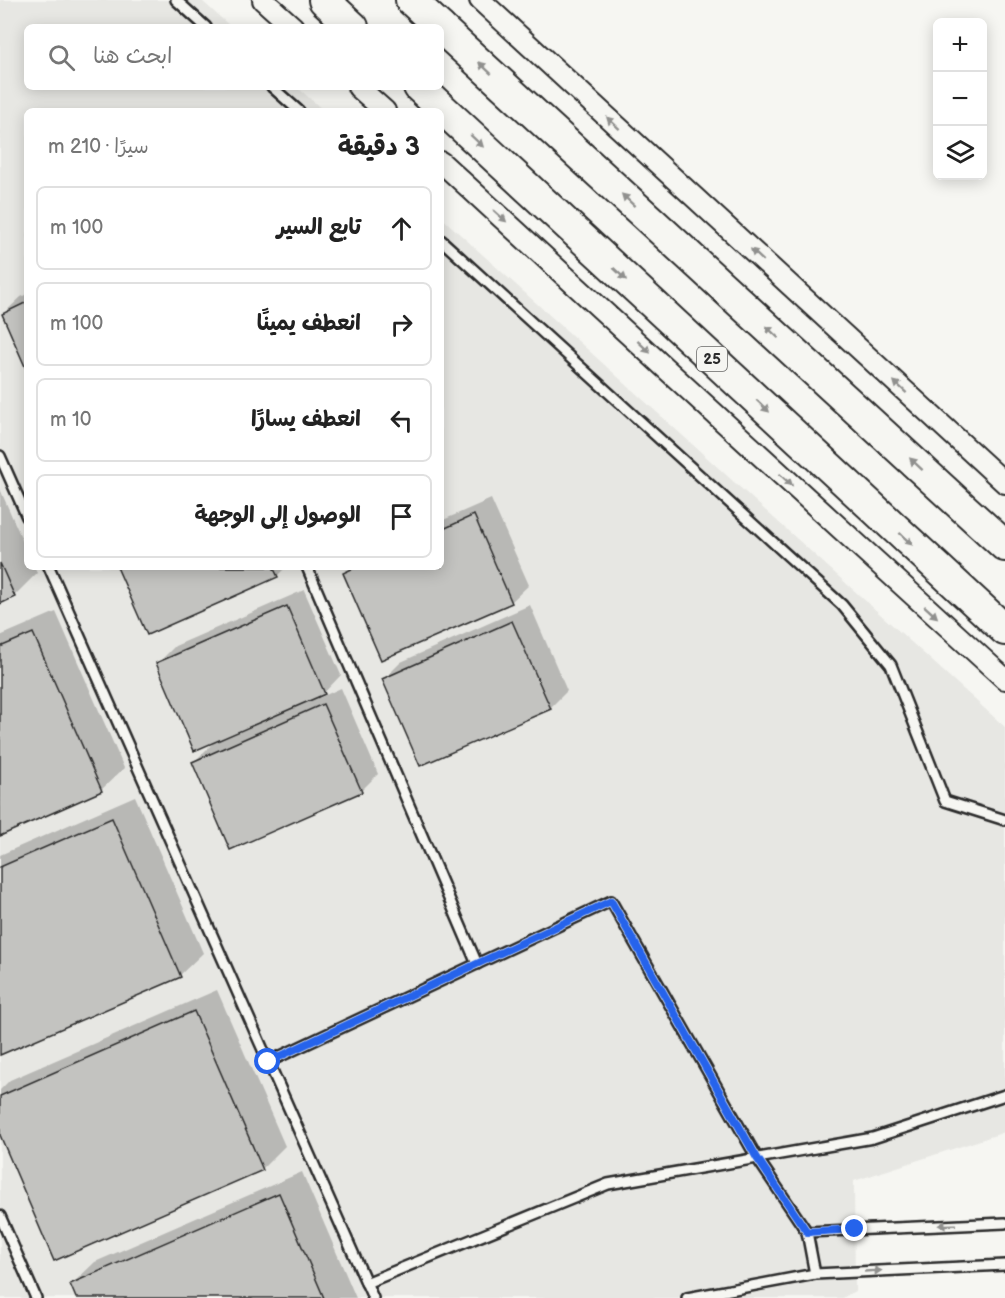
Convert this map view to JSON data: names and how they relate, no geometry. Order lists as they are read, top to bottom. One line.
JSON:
{"streets":{"main road":["25"]},"page":{"map_buttons":["+","−"],"search":"ابحث هنا","heading":["3 دقيقة","سيرًا · 210 m"],"list":[["تابع السير","100 m"],["انعطف يمينًا","100 m"],["انعطف يسارًا","10 m"],"الوصول إلى الوجهة"]}}
